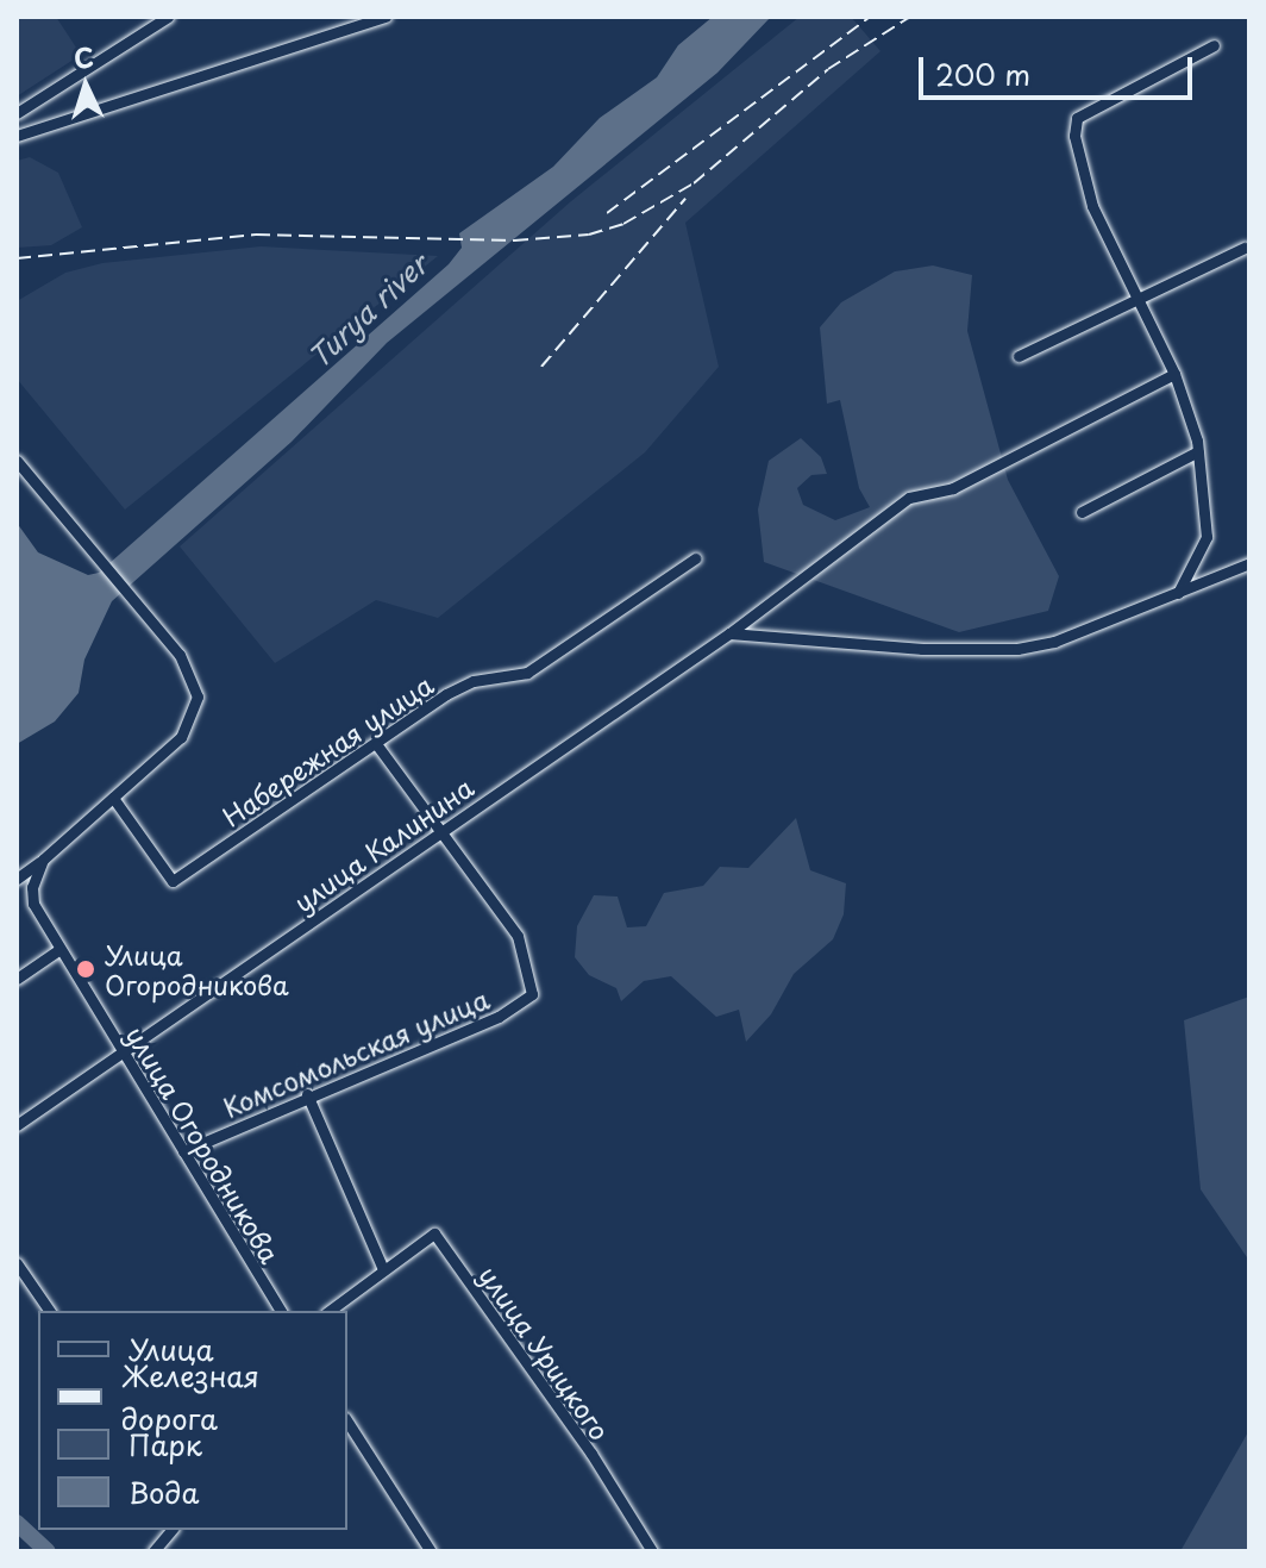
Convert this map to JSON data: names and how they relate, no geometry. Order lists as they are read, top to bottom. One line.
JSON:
{"streets":{"street":["Набережная улица","улица Калинина","Комсомольская улица","улица Огородникова","улица Урицкого"]},"crossings":[["Набережная улица","Комсомольская улица"],["улица Калинина","Комсомольская улица"],["улица Калинина","улица Огородникова"],["Комсомольская улица","улица Огородникова"]],"water":["Turya river"],"places":["Улица Огородникова"],"legend":["Улица","Железная дорога","Парк","Вода"],"scale_bar":"200 m","north":"top"}
